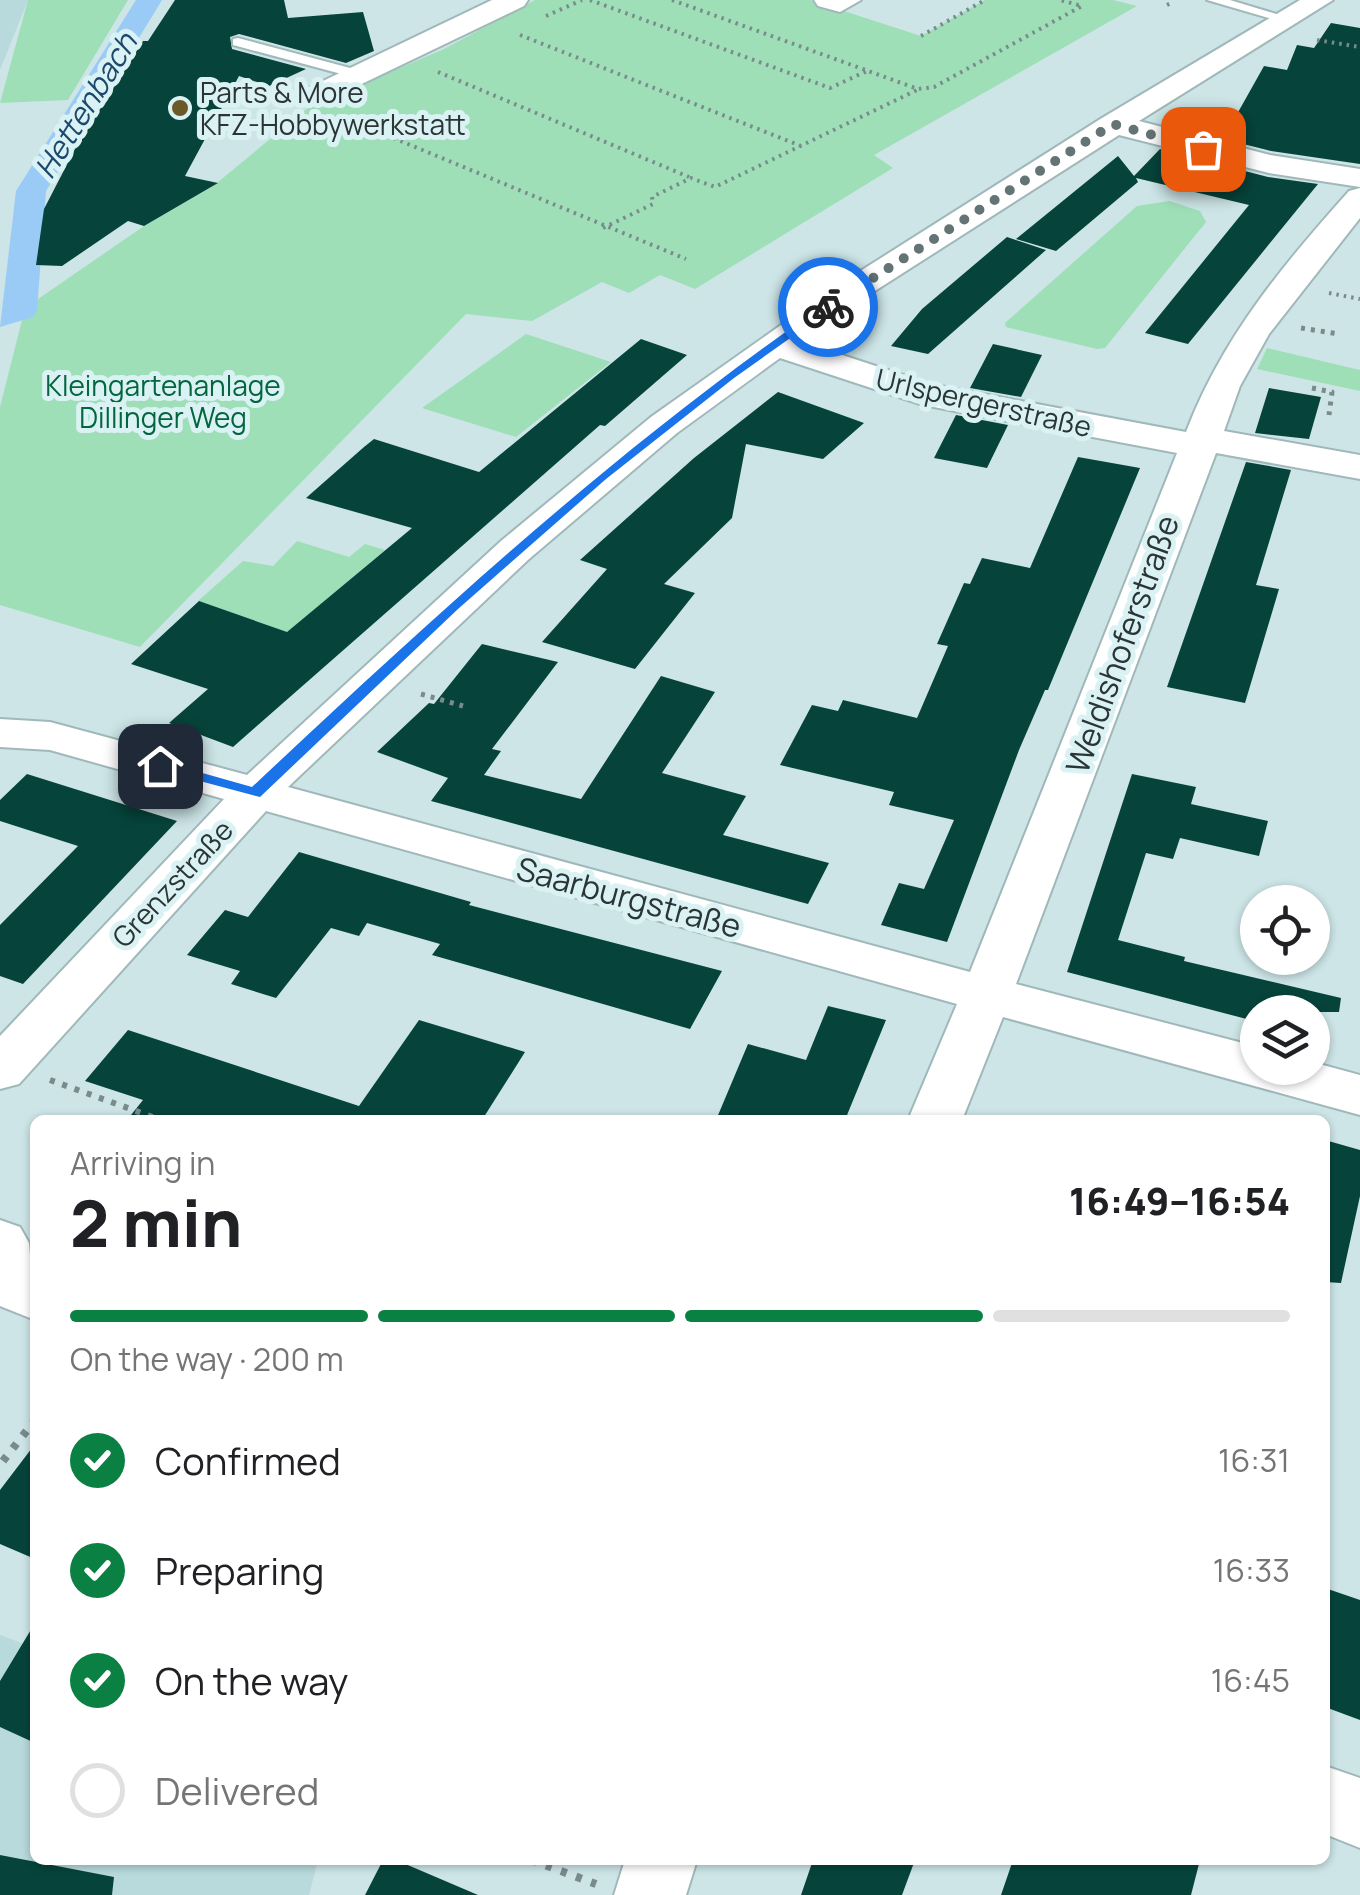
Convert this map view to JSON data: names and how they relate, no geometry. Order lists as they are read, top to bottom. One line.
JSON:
{"streets":{"street":["Urlspergerstraße","Weldishoferstraße","Grenzstraße","Saarburgstraße"]},"crossings":[["Urlspergerstraße","Weldishoferstraße"],["Urlspergerstraße","Grenzstraße"],["Weldishoferstraße","Saarburgstraße"],["Grenzstraße","Saarburgstraße"]],"water":["Hettenbach"],"parks":["Kleingartenanlage Dillinger Weg"],"places":["Parts & More KFZ-Hobbywerkstatt"],"page":{"heading":["2 min","Arriving in","16:49–16:54"],"bar":"On the way · 200 m","list":[["Confirmed","16:31"],["Preparing","16:33"],["On the way","16:45"],"Delivered"]}}
